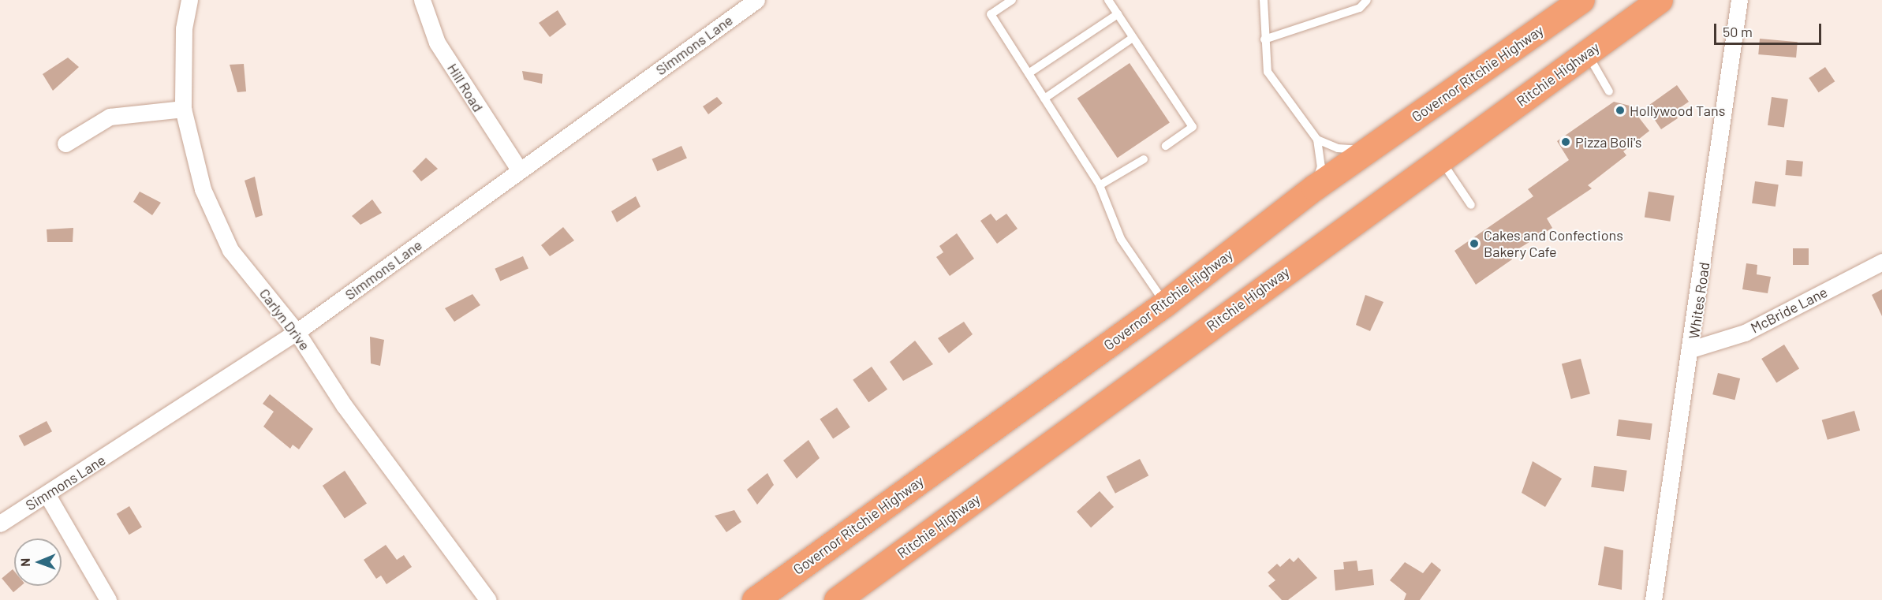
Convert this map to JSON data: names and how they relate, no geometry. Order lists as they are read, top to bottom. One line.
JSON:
{"streets":{"highway":["Governor Ritchie Highway","Ritchie Highway"],"street":["Simmons Lane","Hill Road","Whites Road","McBride Lane","Carlyn Drive"]},"crossings":[["Simmons Lane","Hill Road"],["Simmons Lane","Carlyn Drive"],["Whites Road","McBride Lane"]],"places":["Hollywood Tans","Pizza Boli's","Cakes and Confections Bakery Cafe"],"scale_bar":"50 m","north":"left"}
